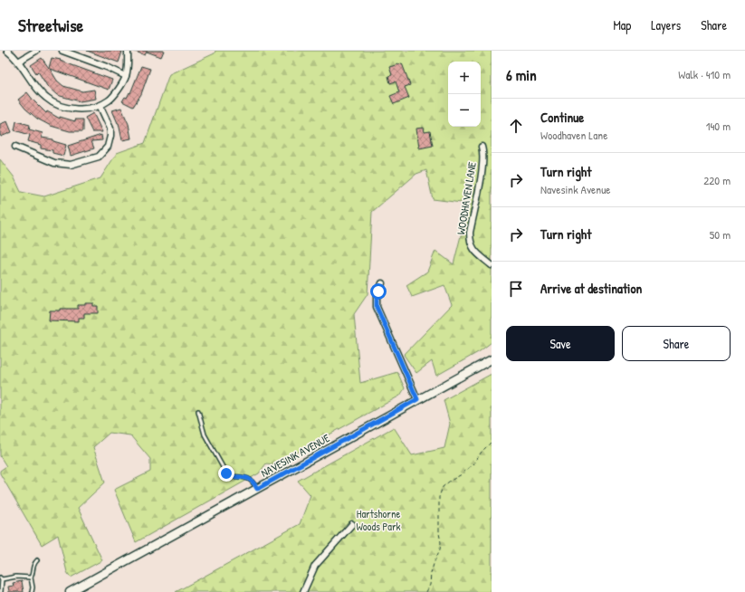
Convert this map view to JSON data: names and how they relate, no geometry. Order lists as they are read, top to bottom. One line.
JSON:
{"streets":{"main road":["NAVESINK AVENUE"],"street":["WOODHAVEN LANE"]},"parks":["Hartshorne Woods Park"],"page":{"header":"Streetwise","nav":["Map","Layers","Share"],"heading":["6 min","Walk · 410 m"],"map_buttons":["+","−"],"list":[["Continue","Woodhaven Lane","140 m"],["Turn right","Navesink Avenue","220 m"],["Turn right","50 m"],"Arrive at destination"],"buttons":["Save","Share"]}}
